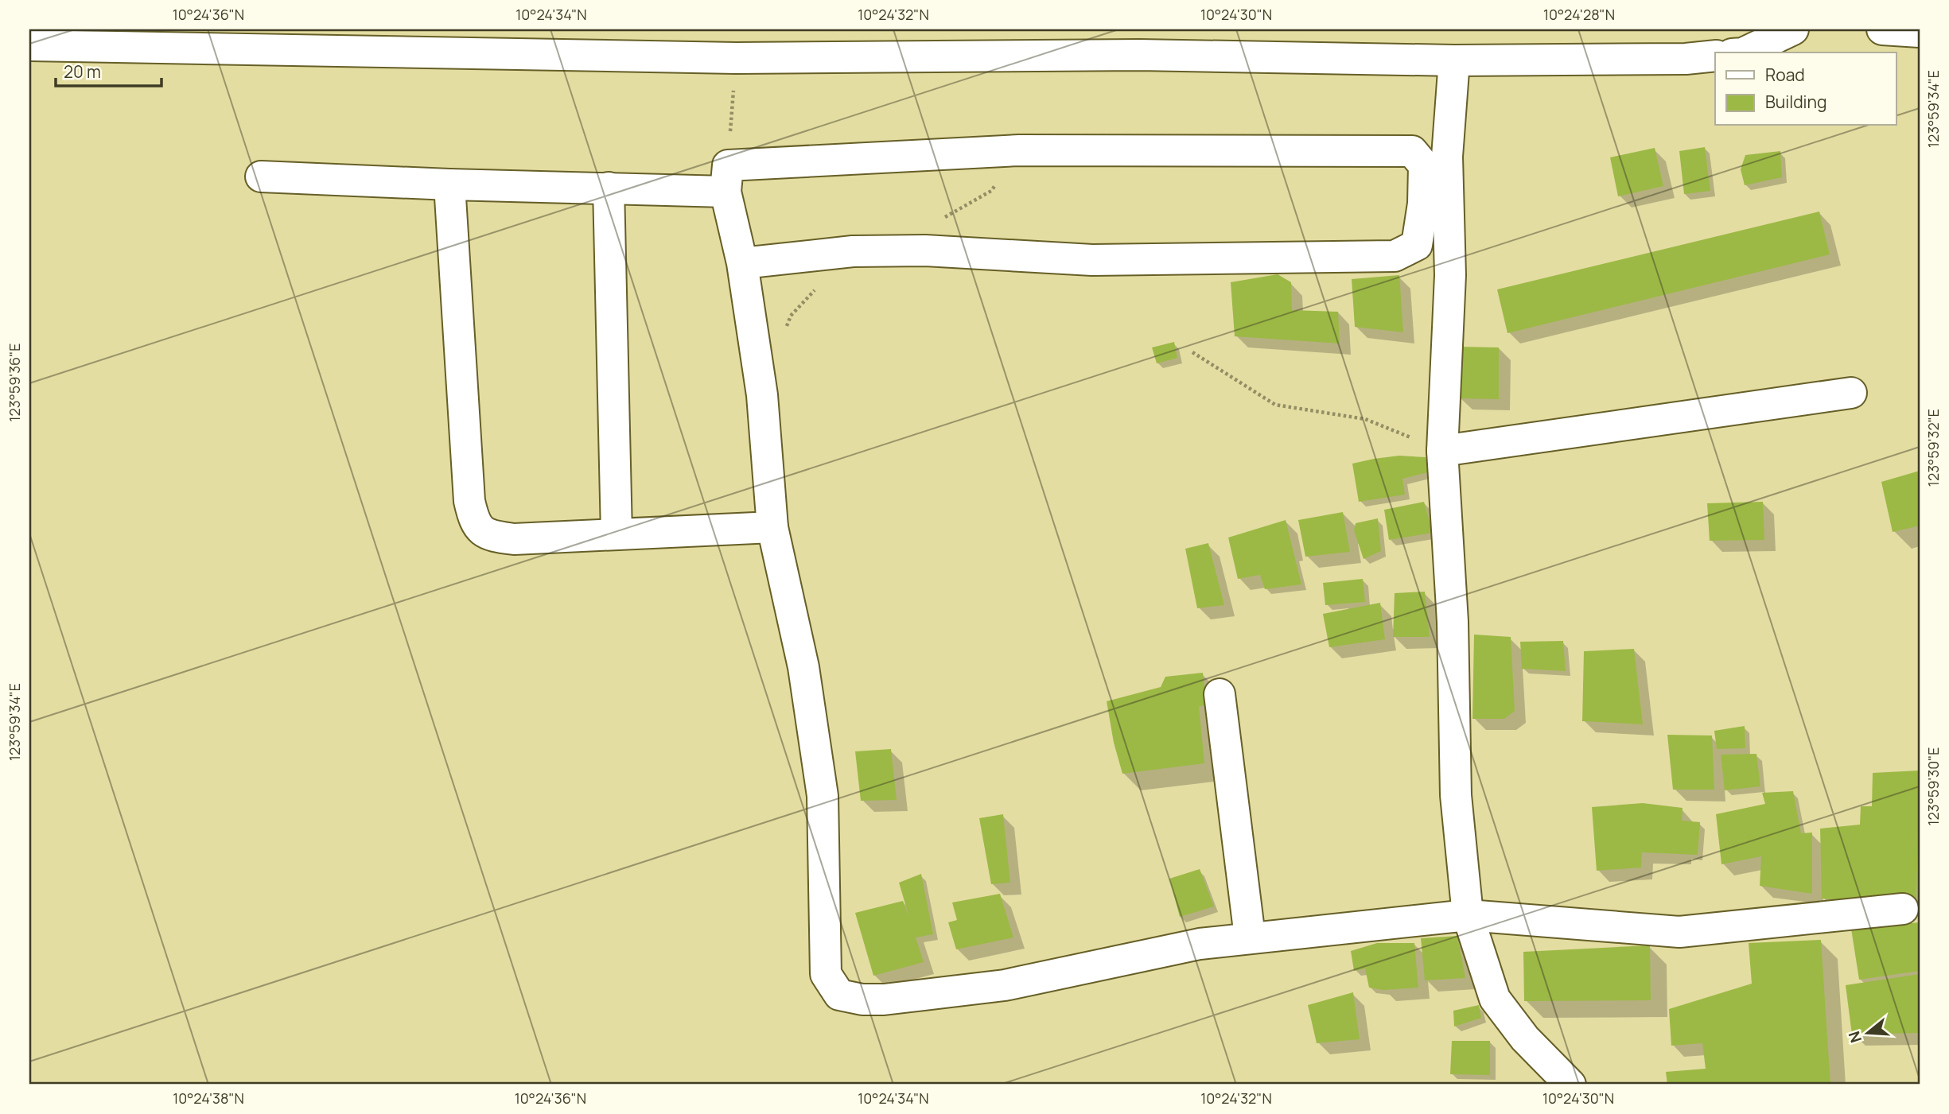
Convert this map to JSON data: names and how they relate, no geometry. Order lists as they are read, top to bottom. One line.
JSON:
{"legend":["Road","Building"],"scale_bar":"20 m","north":"left","coordinates":["10°24'36\"N","10°24'34\"N","10°24'32\"N","10°24'30\"N","10°24'28\"N","123°59'34\"E","123°59'36\"E","123°59'32\"E","123°59'30\"E","10°24'38\"N"]}
